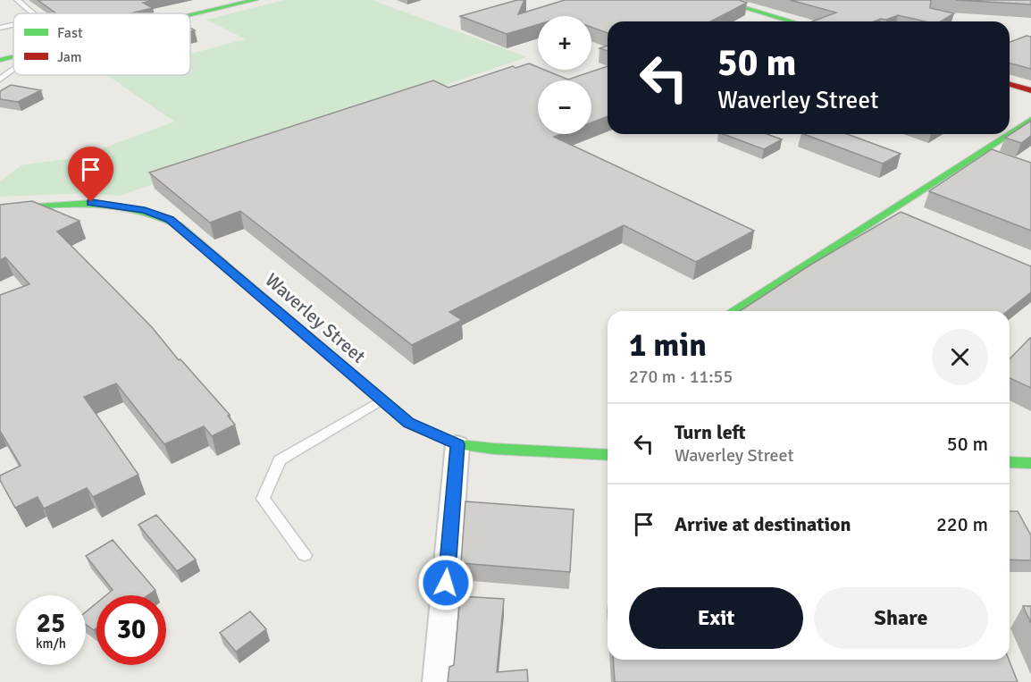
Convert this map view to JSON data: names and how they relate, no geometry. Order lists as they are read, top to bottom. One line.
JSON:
{"streets":{"street":["Waverley Street"]},"legend":["Fast","Jam"],"page":{"map_buttons":["+","−"],"turn":["50 m","Waverley Street"],"heading":["1 min","270 m · 11:55"],"list":[{"name":"Turn left","note":"Waverley Street","value":"50 m"},{"name":"Arrive at destination","value":"220 m"}],"buttons":["Exit","Share"],"speed":"25 km/h","limit":"30"}}
